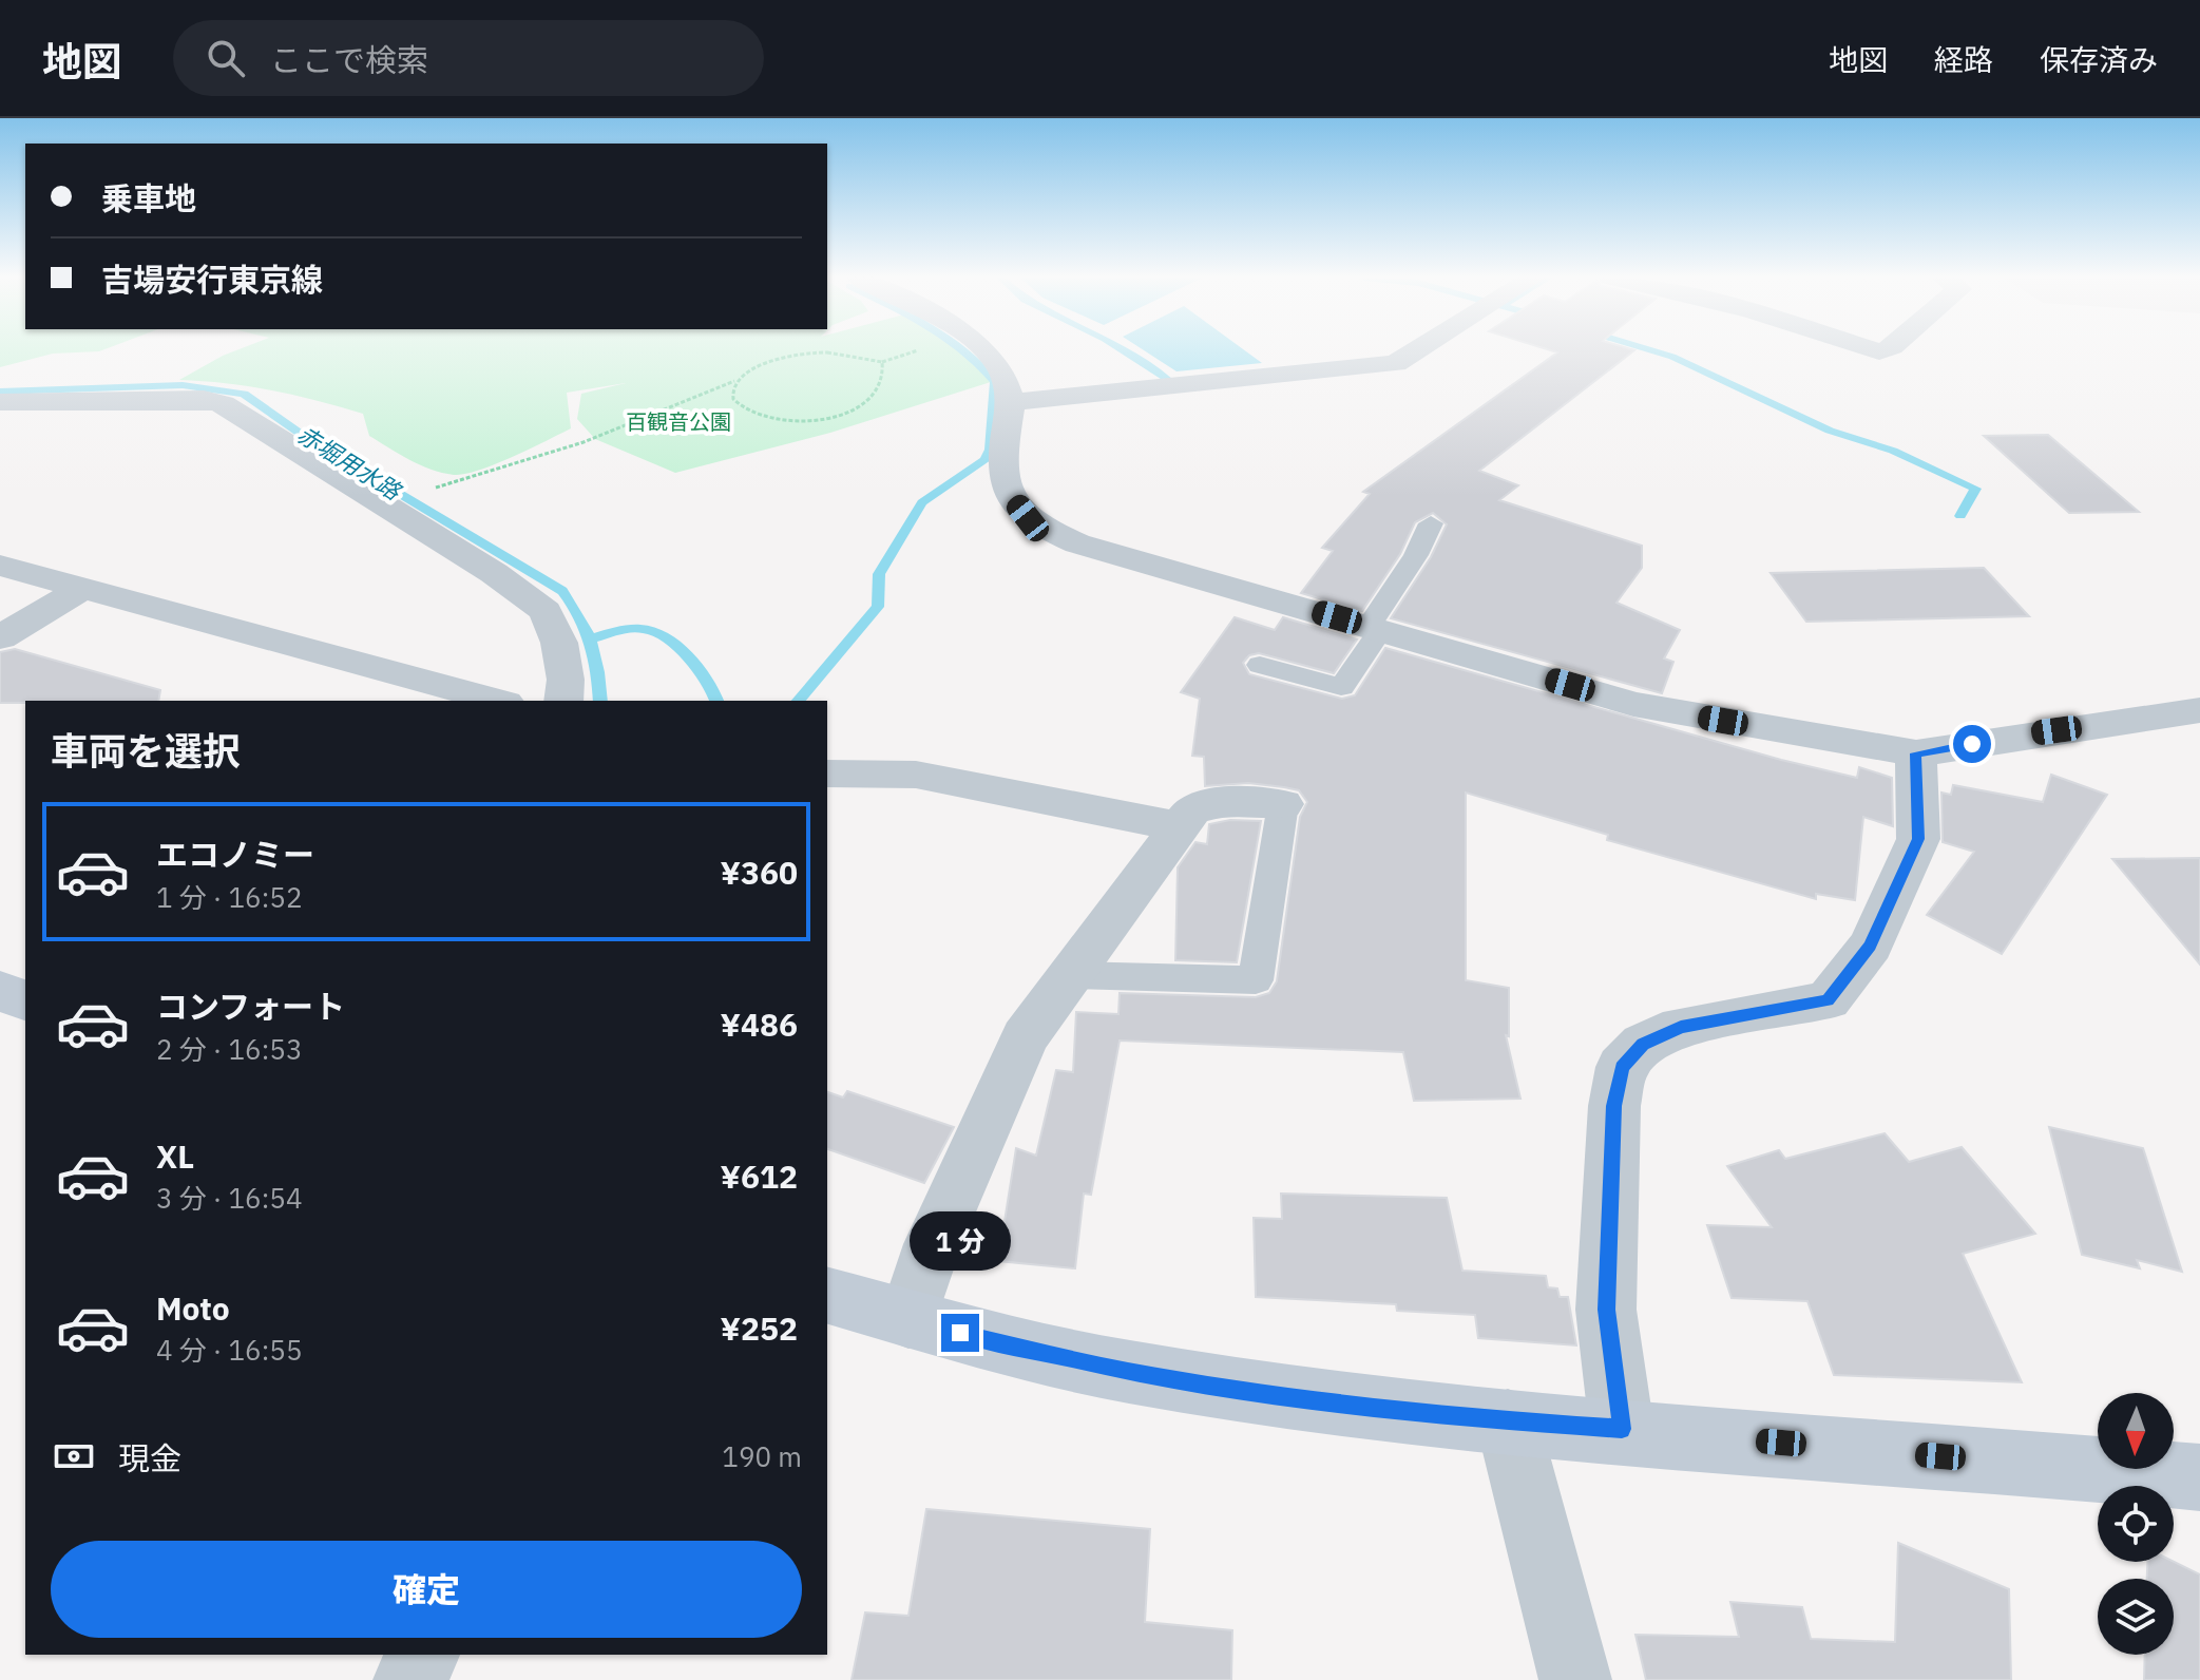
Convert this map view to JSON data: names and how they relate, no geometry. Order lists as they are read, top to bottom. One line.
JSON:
{"water":["赤堀用水路"],"parks":["百観音公園"],"north":"bottom","page":{"header":"地図","search":"ここで検索","nav":["地図","経路","保存済み"],"banner":["乗車地","吉場安行東京線"],"heading":"車両を選択","list":[{"name":"エコノミー","note":"1 分 · 16:52","value":"¥360"},{"name":"コンフォート","note":"2 分 · 16:53","value":"¥486"},{"name":"XL","note":"3 分 · 16:54","value":"¥612"},{"name":"Moto","note":"4 分 · 16:55","value":"¥252"}],"bubble":"1 分","pay":["現金","190 m"],"buttons":"確定"}}
